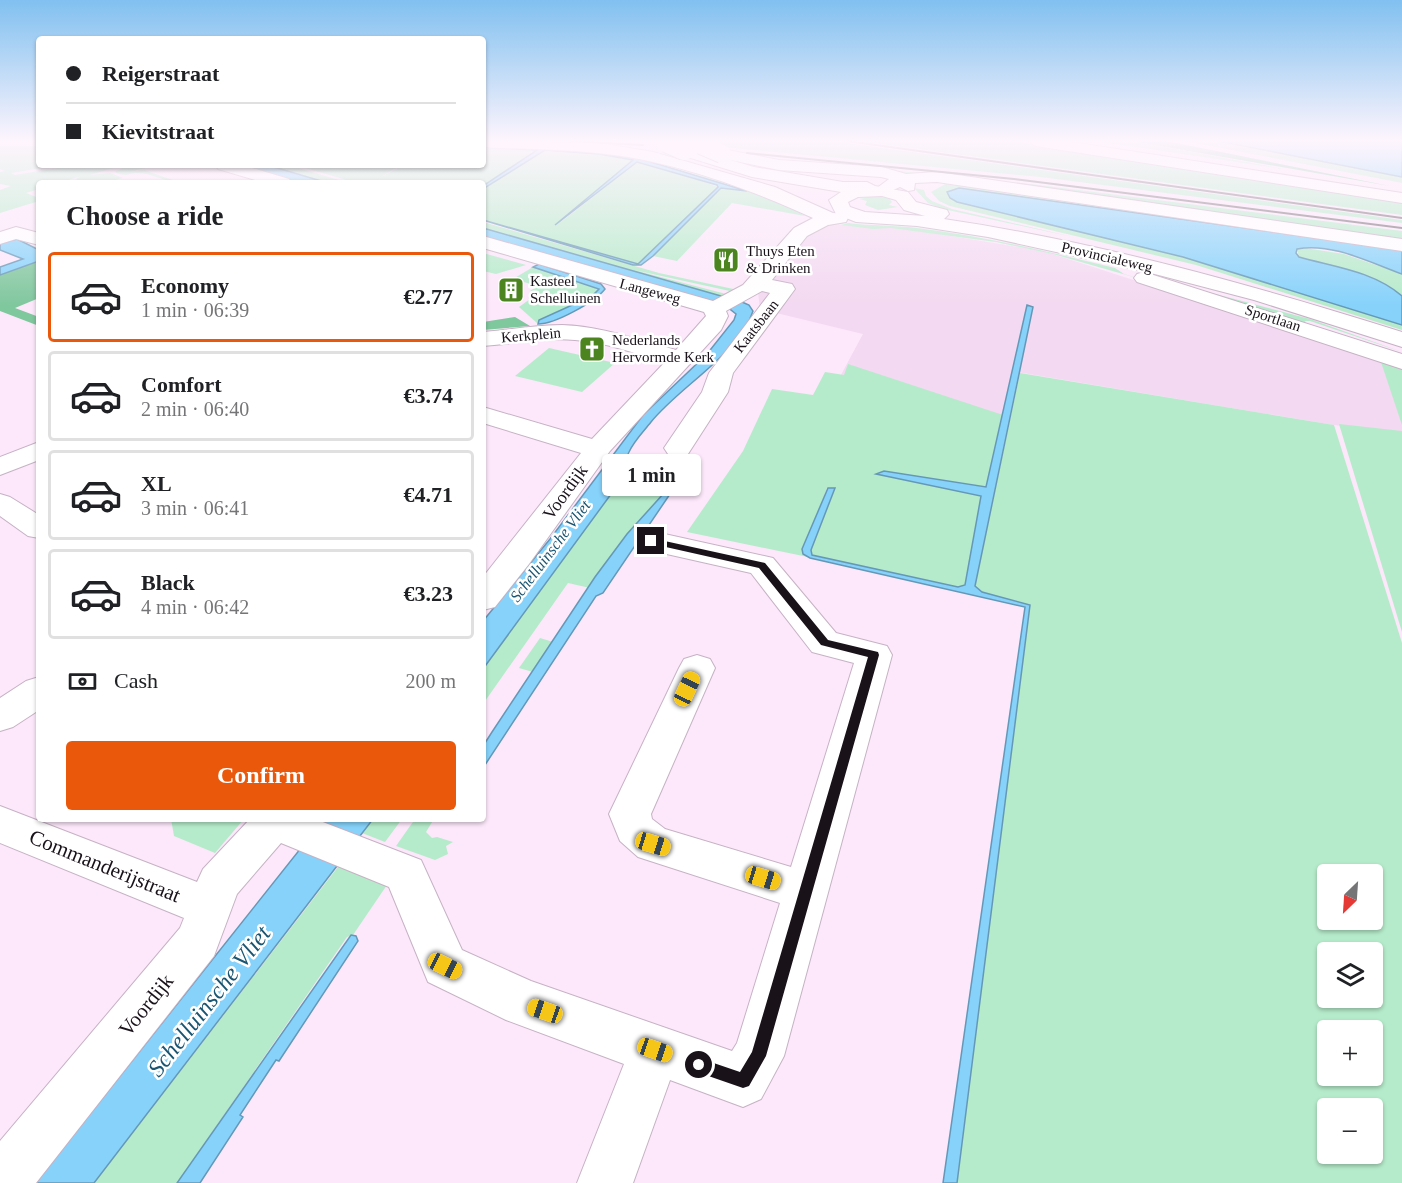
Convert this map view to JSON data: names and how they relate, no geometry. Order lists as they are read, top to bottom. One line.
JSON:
{"streets":{"main road":["Provincialeweg","Langeweg","Sportlaan","Kaatsbaan","Kerkplein","Voordijk","Commanderijstraat"]},"crossings":[["Langeweg","Voordijk"],["Kerkplein","Voordijk"],["Voordijk","Commanderijstraat"]],"water":["Schelluinsche Vliet"],"places":{"restaurant":["Thuys Eten & Drinken"],"building":["Kasteel Schelluinen"],"church":["Nederlands Hervormde Kerk"]},"north":"bottom left","page":{"banner":["Reigerstraat","Kievitstraat"],"heading":"Choose a ride","list":[{"name":"Economy","note":"1 min · 06:39","value":"€2.77"},{"name":"Comfort","note":"2 min · 06:40","value":"€3.74"},{"name":"XL","note":"3 min · 06:41","value":"€4.71"},{"name":"Black","note":"4 min · 06:42","value":"€3.23"}],"bubble":"1 min","pay":["Cash","200 m"],"buttons":"Confirm","map_buttons":["+","−"]}}
